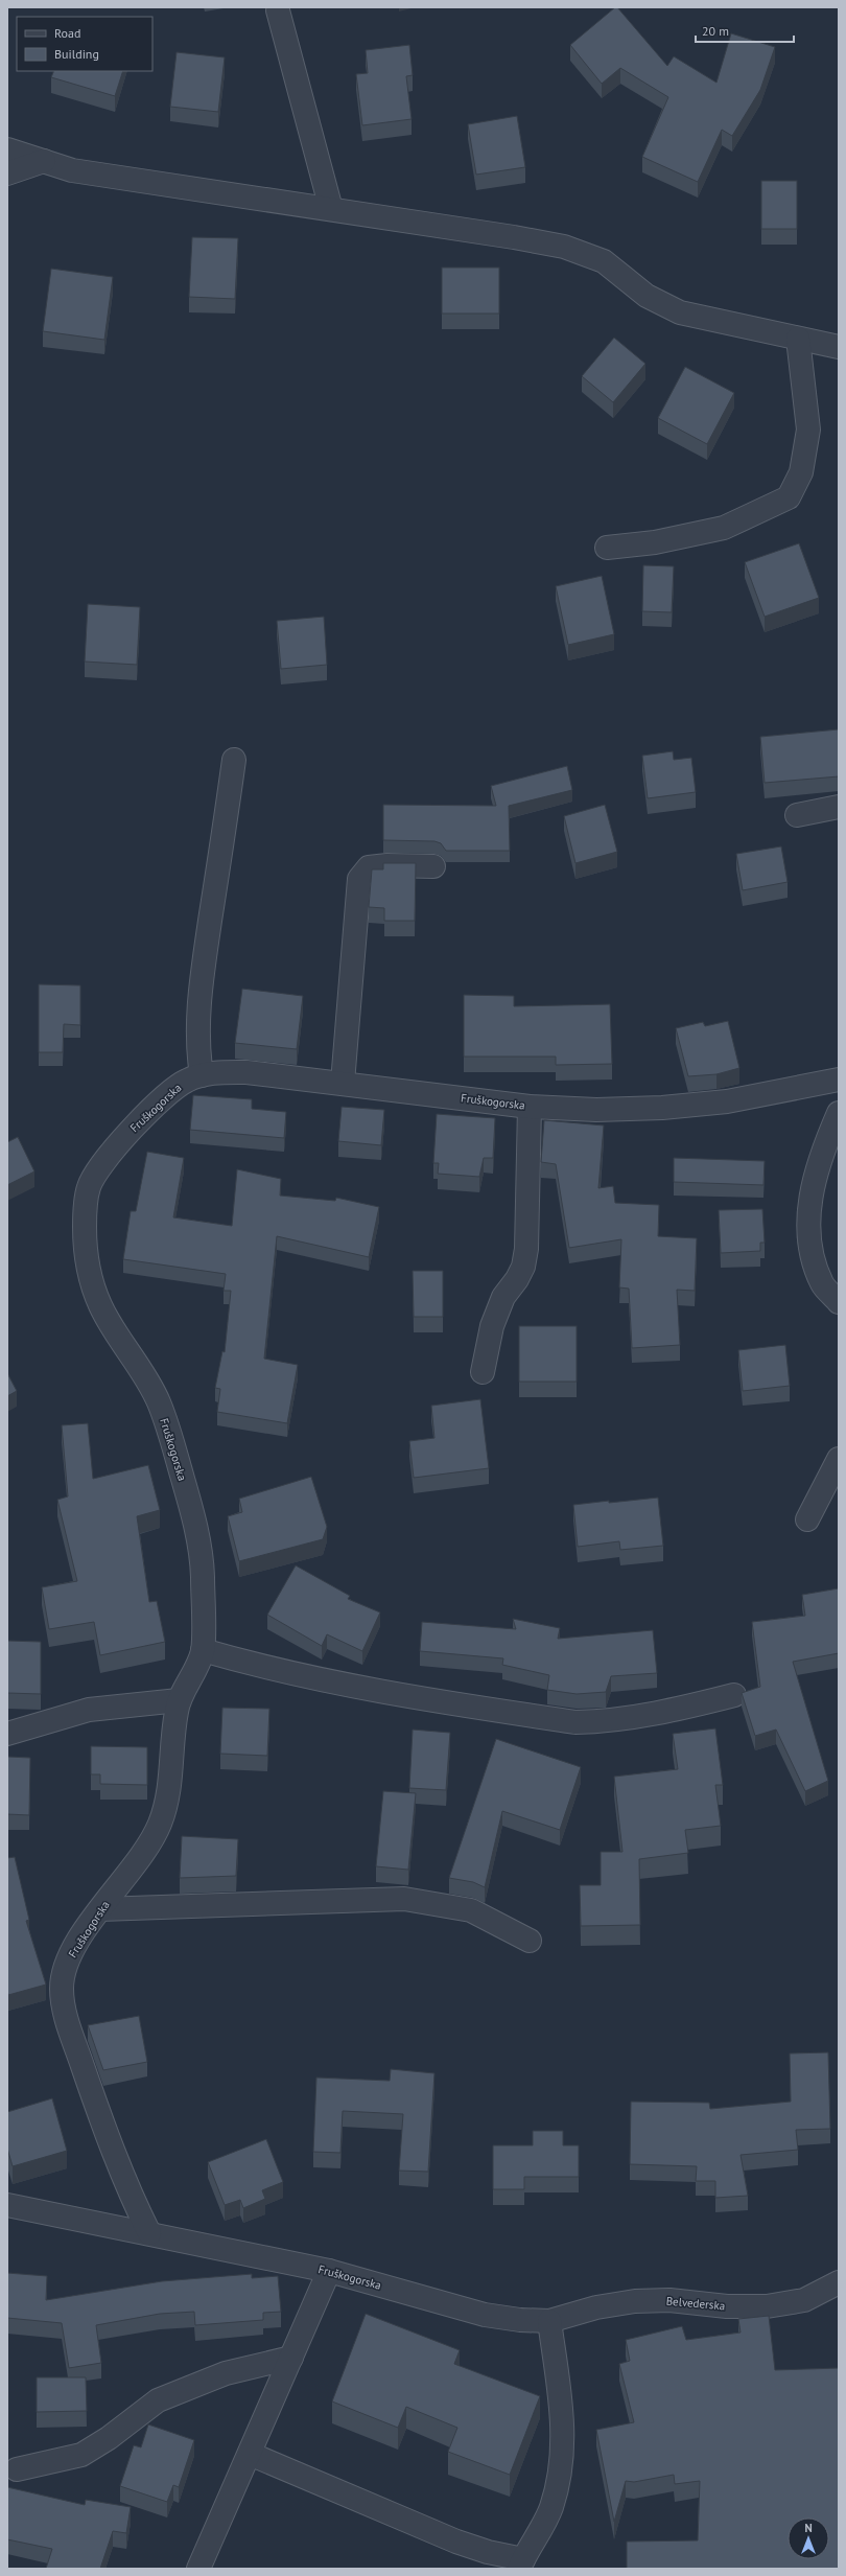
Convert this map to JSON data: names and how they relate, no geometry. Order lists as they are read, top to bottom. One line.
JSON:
{"streets":{"street":["Fruškogorska","Belvederska"]},"crossings":[["Fruškogorska","Belvederska"]],"legend":["Road","Building"],"scale_bar":"20 m","north":"top"}
